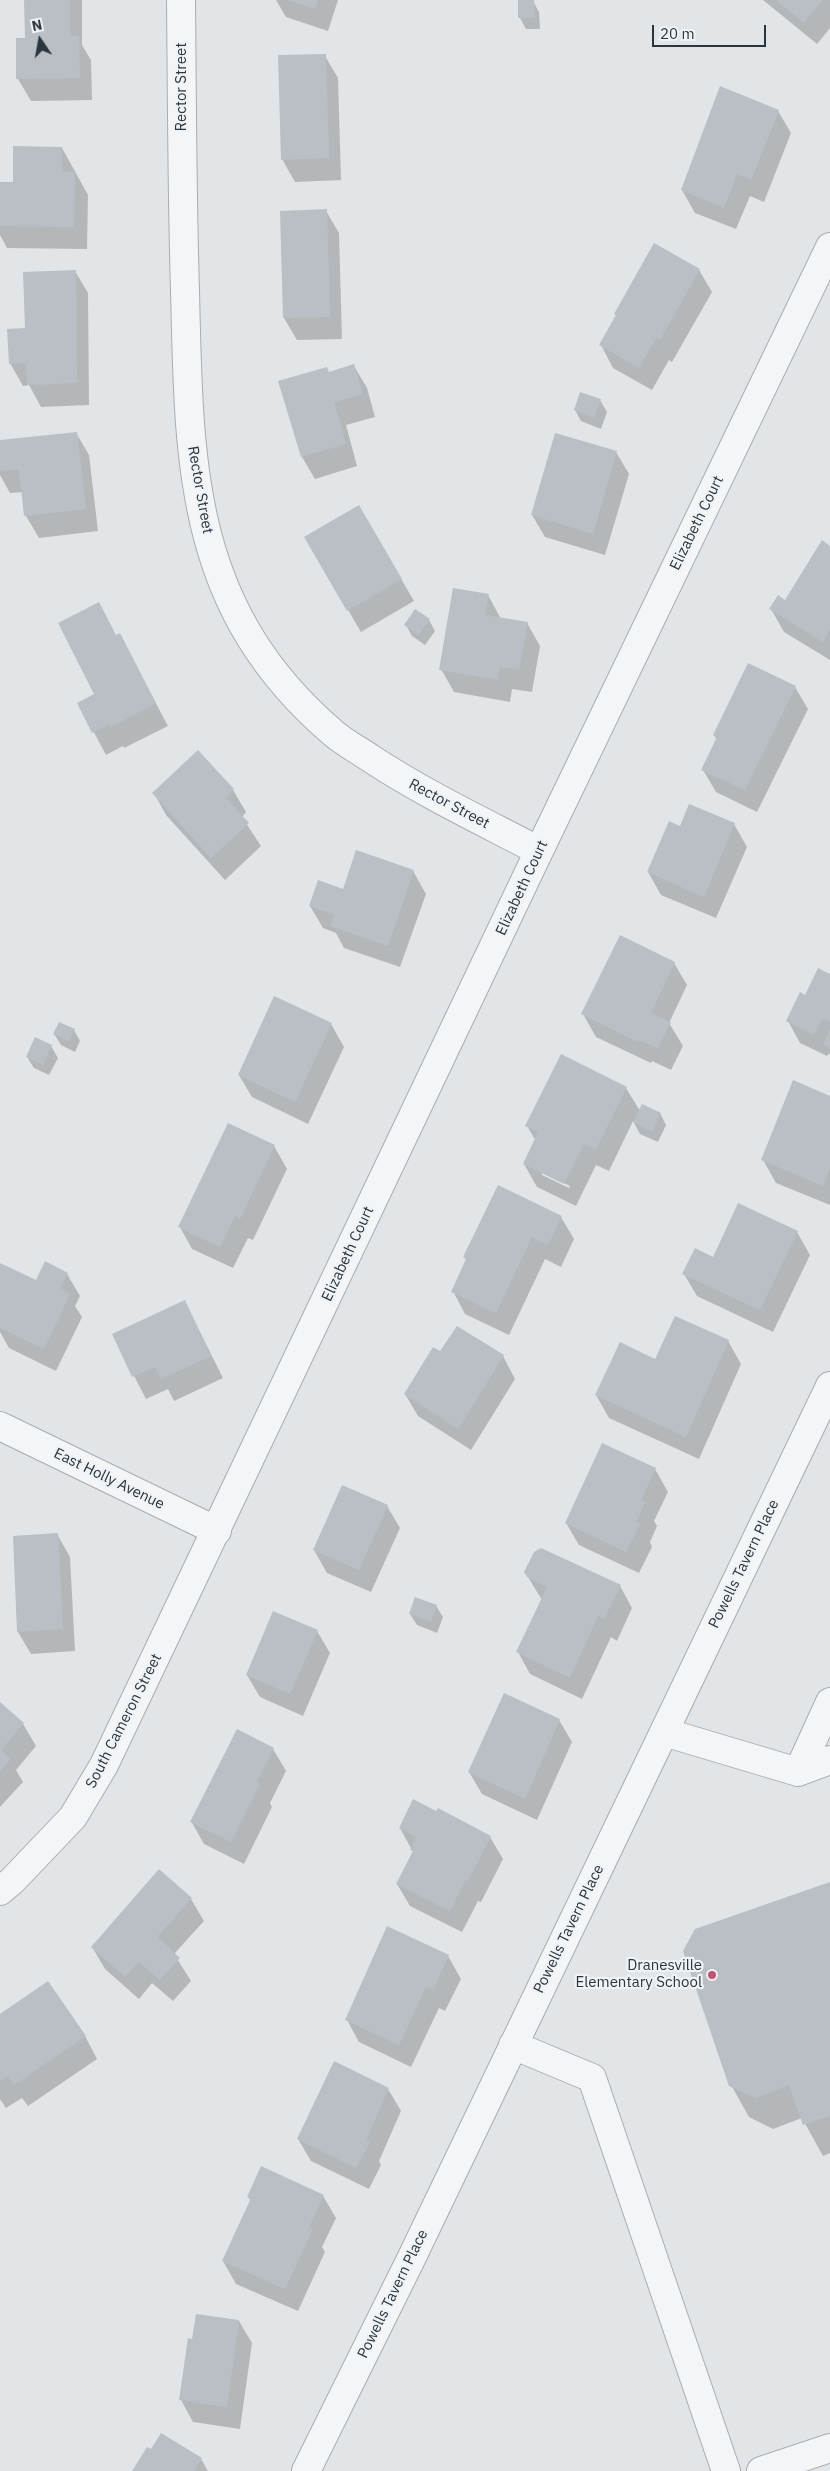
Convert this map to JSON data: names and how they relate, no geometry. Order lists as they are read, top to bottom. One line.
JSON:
{"streets":{"street":["Rector Street","Elizabeth Court","East Holly Avenue","Powells Tavern Place","South Cameron Street"]},"crossings":[["Rector Street","Elizabeth Court"],["Elizabeth Court","East Holly Avenue"],["Elizabeth Court","South Cameron Street"],["East Holly Avenue","South Cameron Street"]],"places":["Dranesville Elementary School"],"scale_bar":"20 m","north":"top"}
